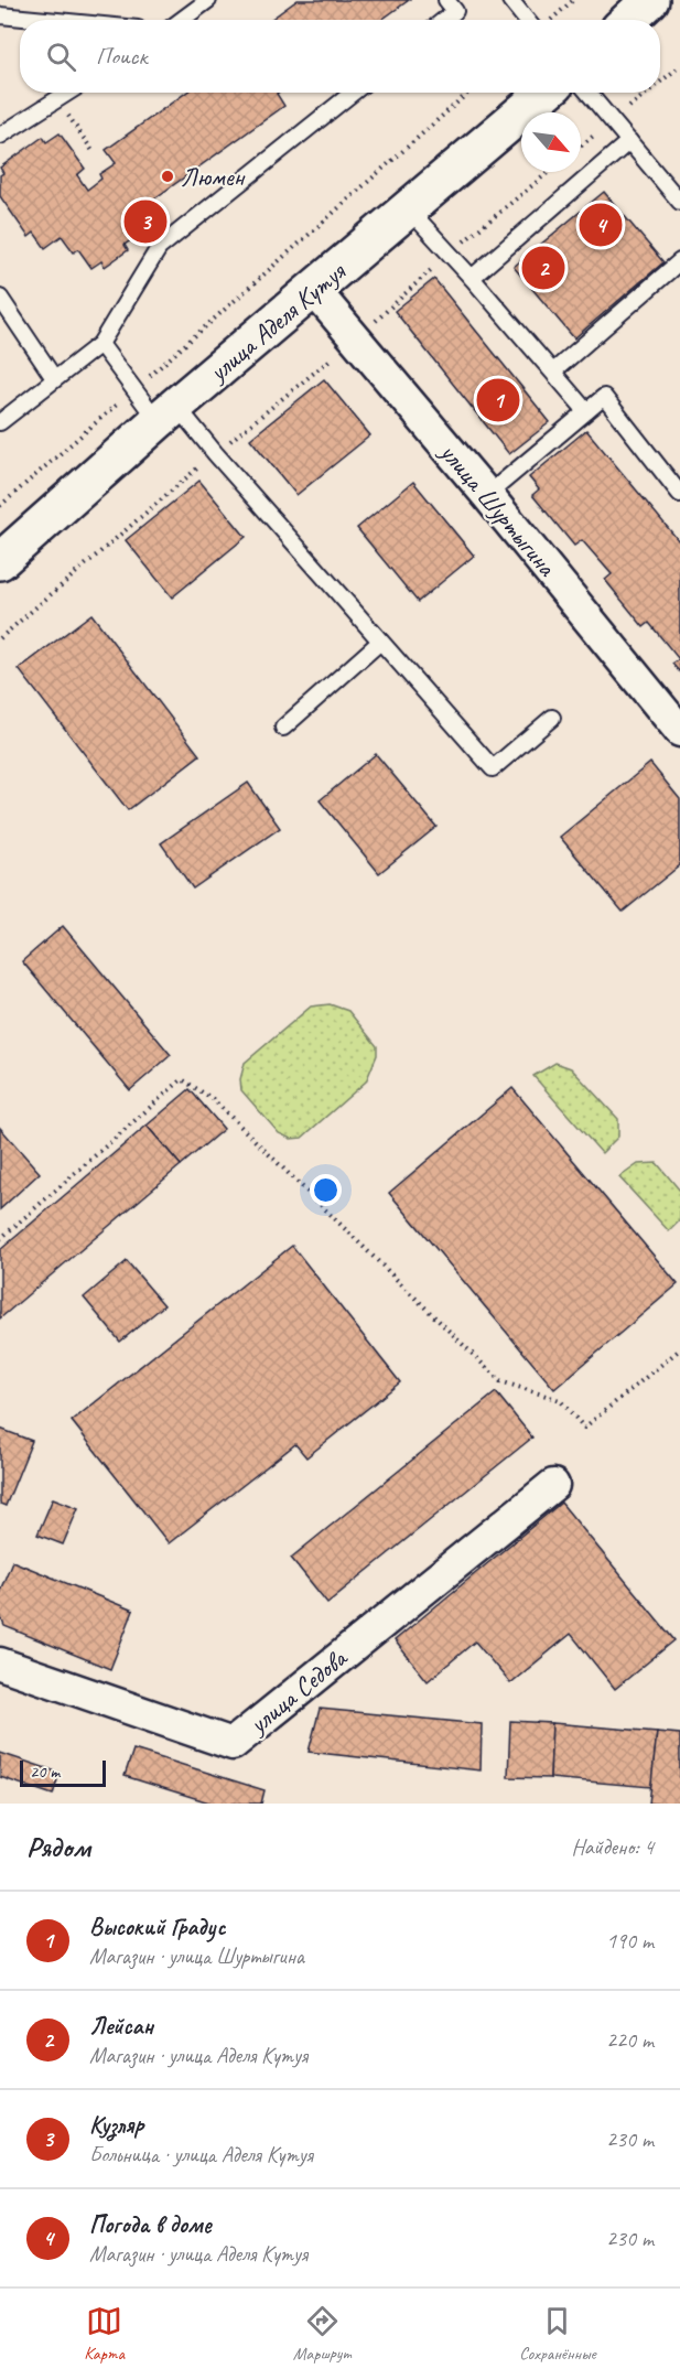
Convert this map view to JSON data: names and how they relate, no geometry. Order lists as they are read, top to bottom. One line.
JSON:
{"streets":{"main road":["улица Аделя Кутуя"],"street":["улица Шуртыгина","улица Седова"]},"crossings":[["улица Аделя Кутуя","улица Шуртыгина"]],"places":["Люмен"],"scale_bar":"20 m","north":"bottom right","page":{"search":"Поиск","pins":["3","4","2","1"],"scale":"20 m","heading":["Рядом","Найдено: 4"],"list":[{"mark":"1","name":"Высокий Градус","note":"Магазин · улица Шуртыгина","value":"190 m"},{"mark":"2","name":"Лейсан","note":"Магазин · улица Аделя Кутуя","value":"220 m"},{"mark":"3","name":"Кузляр","note":"Больница · улица Аделя Кутуя","value":"230 m"},{"mark":"4","name":"Погода в доме","note":"Магазин · улица Аделя Кутуя","value":"230 m"}],"nav":["Карта","Маршрут","Сохранённые"]}}
